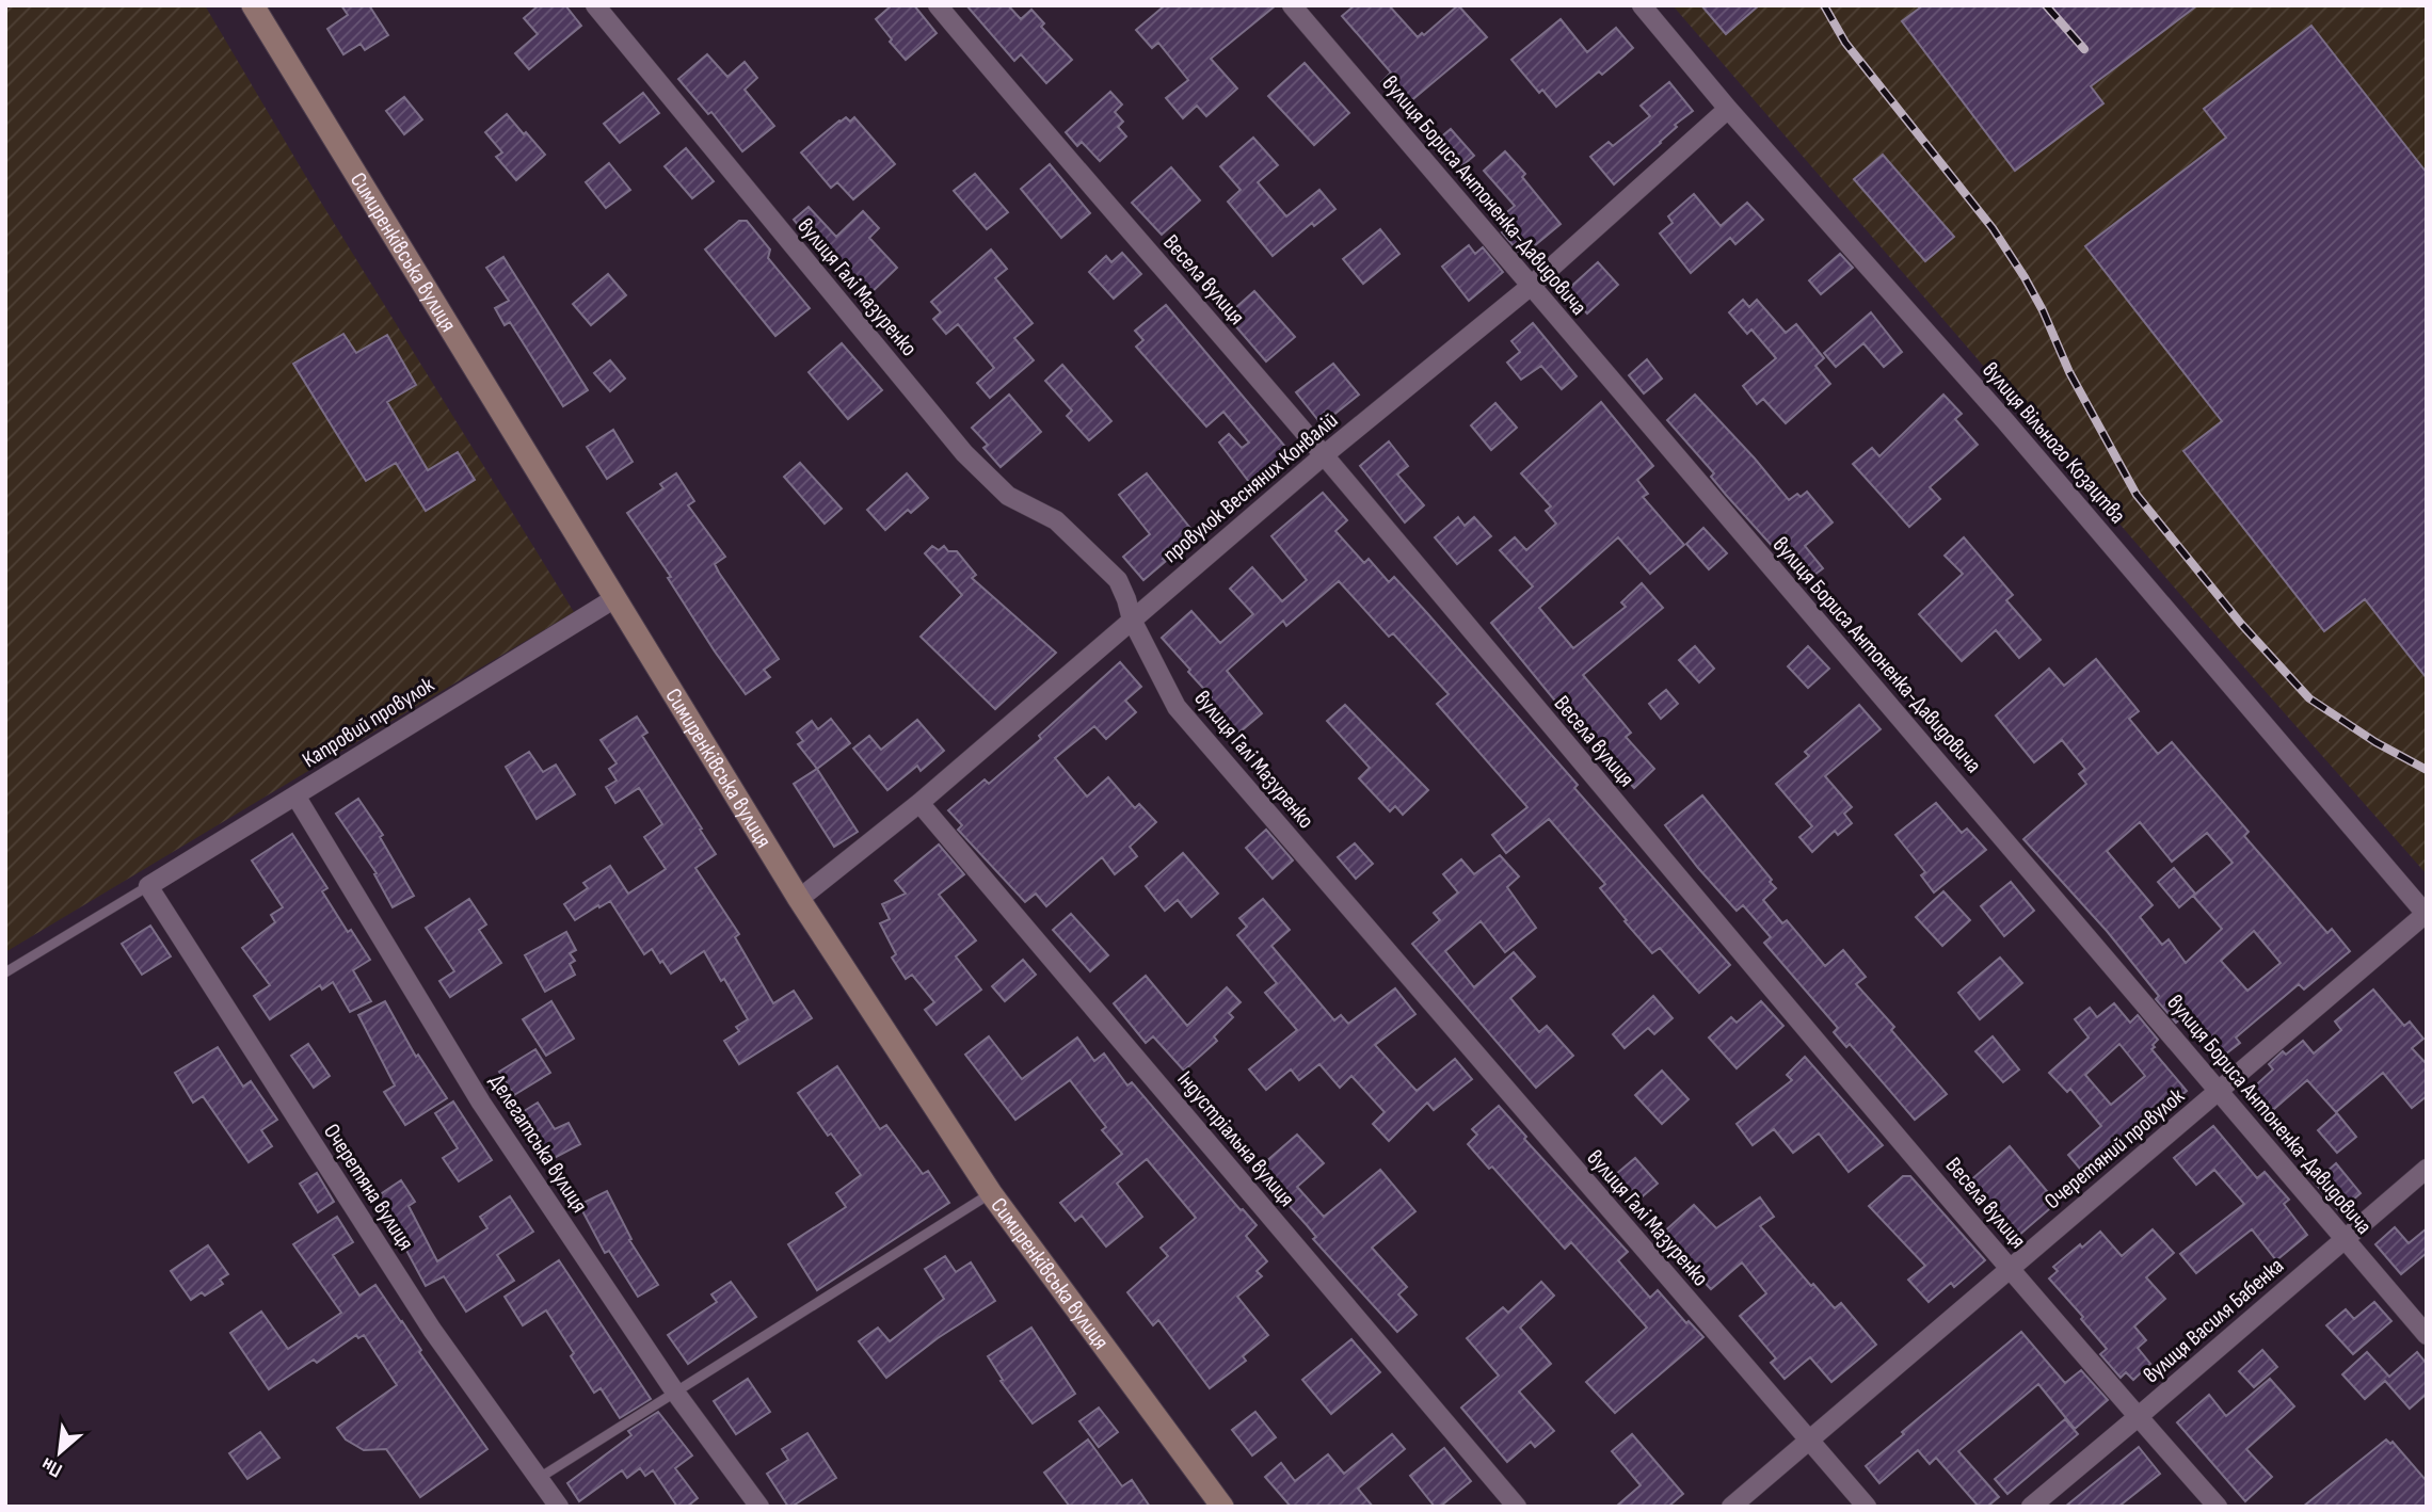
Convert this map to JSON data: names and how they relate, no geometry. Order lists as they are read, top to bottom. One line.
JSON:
{"streets":{"main road":["Симиренківська вулиця"],"street":["вулиця Бориса Антоненка-Давидовича","Весела вулиця","вулиця Галі Мазуренко","вулиця Вільного Козацтва","провулок Весняних Конвалій","Капровий провулок","Індустріальна вулиця","Делегатська вулиця","Очеретяний провулок","Очеретяна вулиця","вулиця Василя Бабенка"]},"crossings":[["вулиця Бориса Антоненка-Давидовича","провулок Весняних Конвалій"],["вулиця Бориса Антоненка-Давидовича","Очеретяний провулок"],["вулиця Бориса Антоненка-Давидовича","вулиця Василя Бабенка"],["Симиренківська вулиця","провулок Весняних Конвалій"],["Симиренківська вулиця","Капровий провулок"],["Весела вулиця","провулок Весняних Конвалій"],["Весела вулиця","Очеретяний провулок"],["Весела вулиця","вулиця Василя Бабенка"],["вулиця Галі Мазуренко","провулок Весняних Конвалій"],["вулиця Галі Мазуренко","Очеретяний провулок"],["вулиця Вільного Козацтва","провулок Весняних Конвалій"],["вулиця Вільного Козацтва","Очеретяний провулок"],["провулок Весняних Конвалій","Індустріальна вулиця"],["Капровий провулок","Делегатська вулиця"],["Капровий провулок","Очеретяна вулиця"]],"north":"bottom left"}
